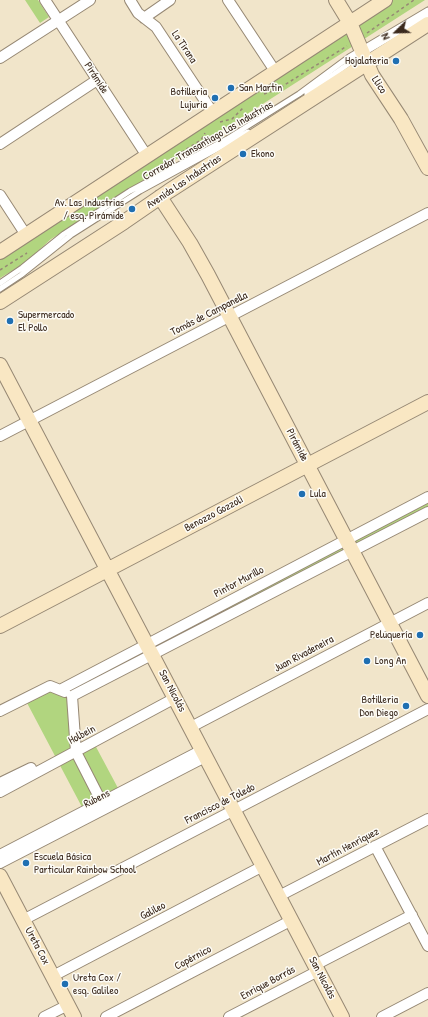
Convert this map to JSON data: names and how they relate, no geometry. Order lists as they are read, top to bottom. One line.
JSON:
{"streets":{"street":["La Tirana","Pirámide","Llico","Avenida Las Industrias","Tomás de Campanella","Benozzo Gozzoli","Juan Rivadeneira","San Nicolás","Holbein","Rubens","Francisco de Toledo","Martín Henríquez","Galileo","Ureta Cox","Copérnico","Enrique Borrás"],"lane":["Corredor Transantiago Las Industrias"]},"crossings":[["Pirámide","Avenida Las Industrias"],["Pirámide","Tomás de Campanella"],["Pirámide","Benozzo Gozzoli"],["Pirámide","Juan Rivadeneira"],["Llico","Corredor Transantiago Las Industrias"],["Llico","Avenida Las Industrias"],["Corredor Transantiago Las Industrias","Avenida Las Industrias"],["Tomás de Campanella","San Nicolás"],["Benozzo Gozzoli","San Nicolás"],["Juan Rivadeneira","San Nicolás"],["San Nicolás","Holbein"],["San Nicolás","Rubens"],["San Nicolás","Francisco de Toledo"],["San Nicolás","Martín Henríquez"],["San Nicolás","Galileo"],["San Nicolás","Copérnico"],["San Nicolás","Enrique Borrás"],["Francisco de Toledo","Ureta Cox"],["Galileo","Ureta Cox"]],"places":["Hojalateria","San Martin","Botilleria Lujuria","Ekono","Av. Las Industrias / esq. Pirámide","Supermercado El Pollo","Lula","Peluquería","Long An","Botilleria Don Diego","Escuela Básica Particular Rainbow School","Ureta Cox / esq. Galileo"],"north":"bottom left"}
